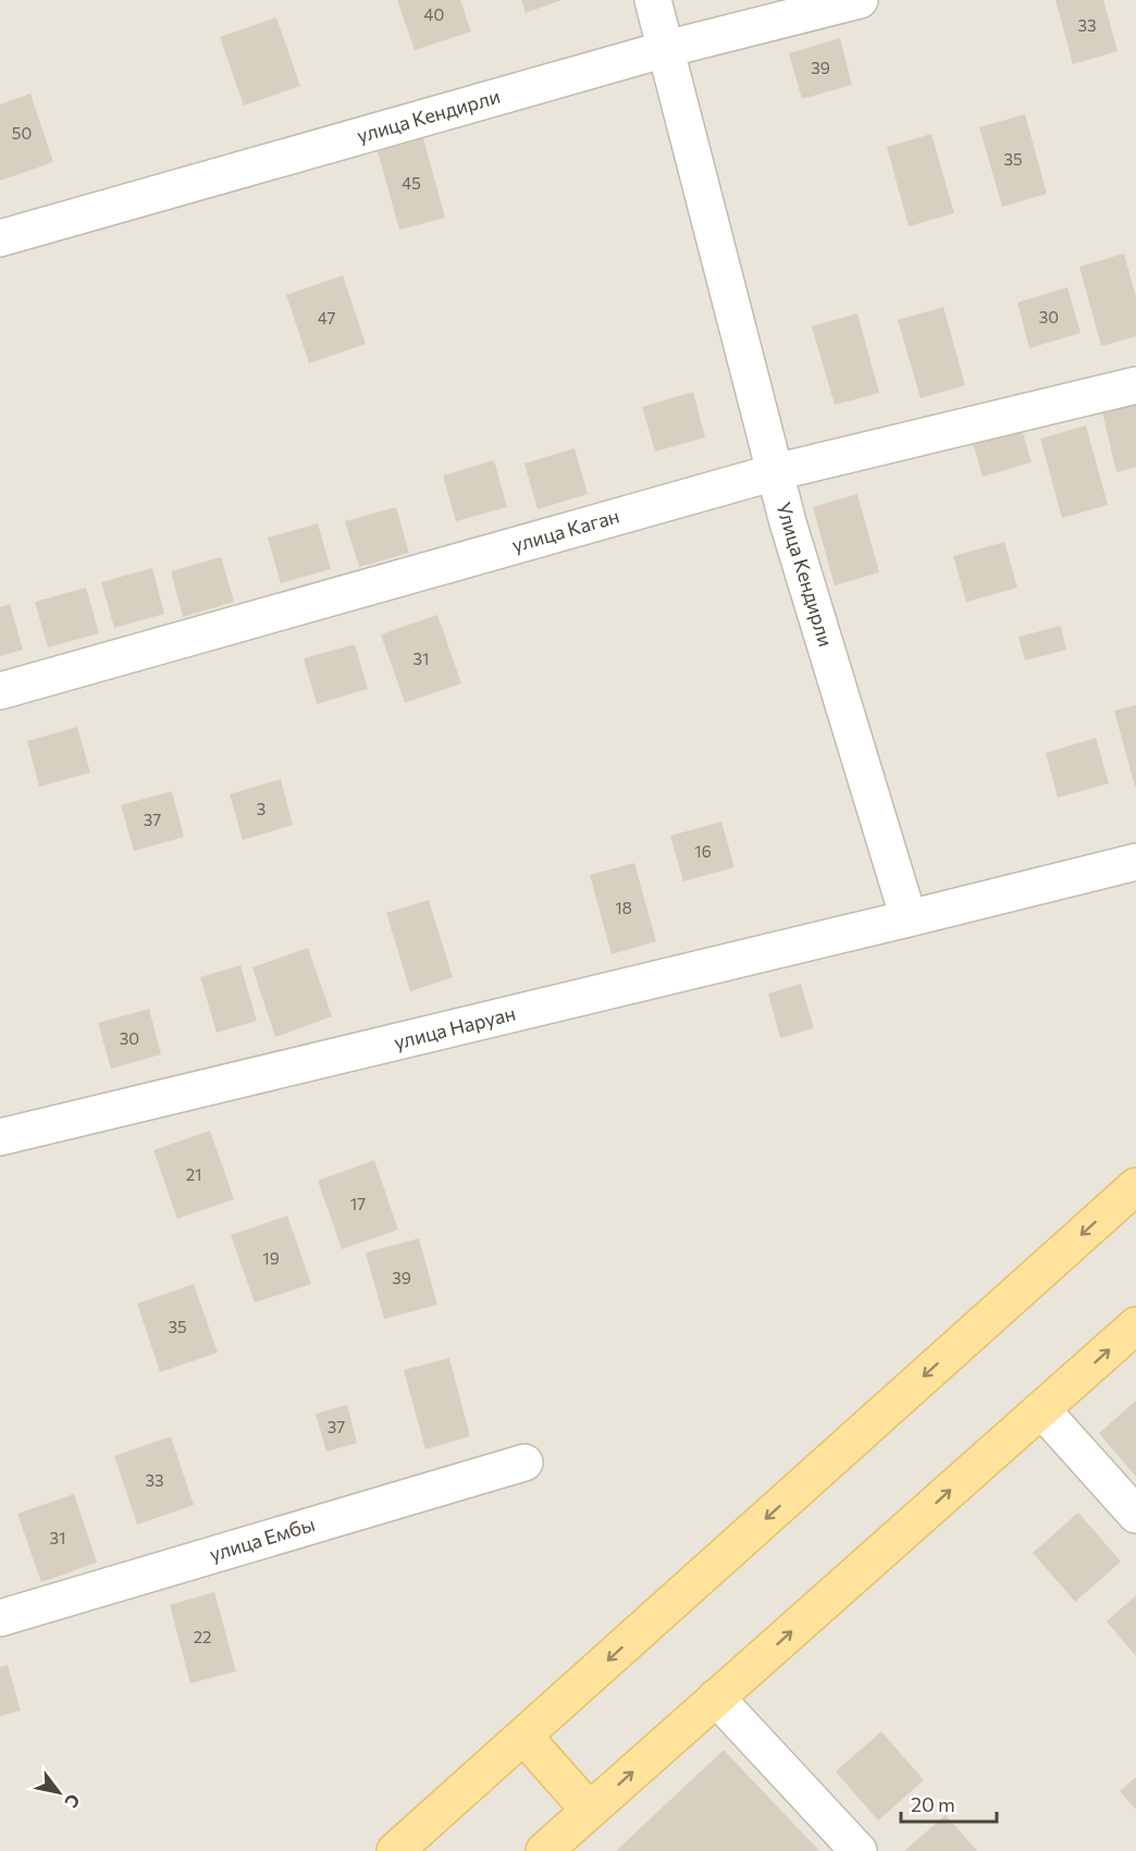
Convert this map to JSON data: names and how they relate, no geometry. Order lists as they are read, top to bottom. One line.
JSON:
{"streets":{"street":["улица Кендирли","улица Каган","Улица Кендирли","улица Наруан","улица Ембы"]},"crossings":[["улица Кендирли","Улица Кендирли"],["улица Каган","Улица Кендирли"],["Улица Кендирли","улица Наруан"]],"house_numbers":["40","33","39","50","35","45","30","47","31","3","37","16","18","30","21","17","19","39","35","37","33","31","22"],"scale_bar":"20 m","north":"bottom right"}
